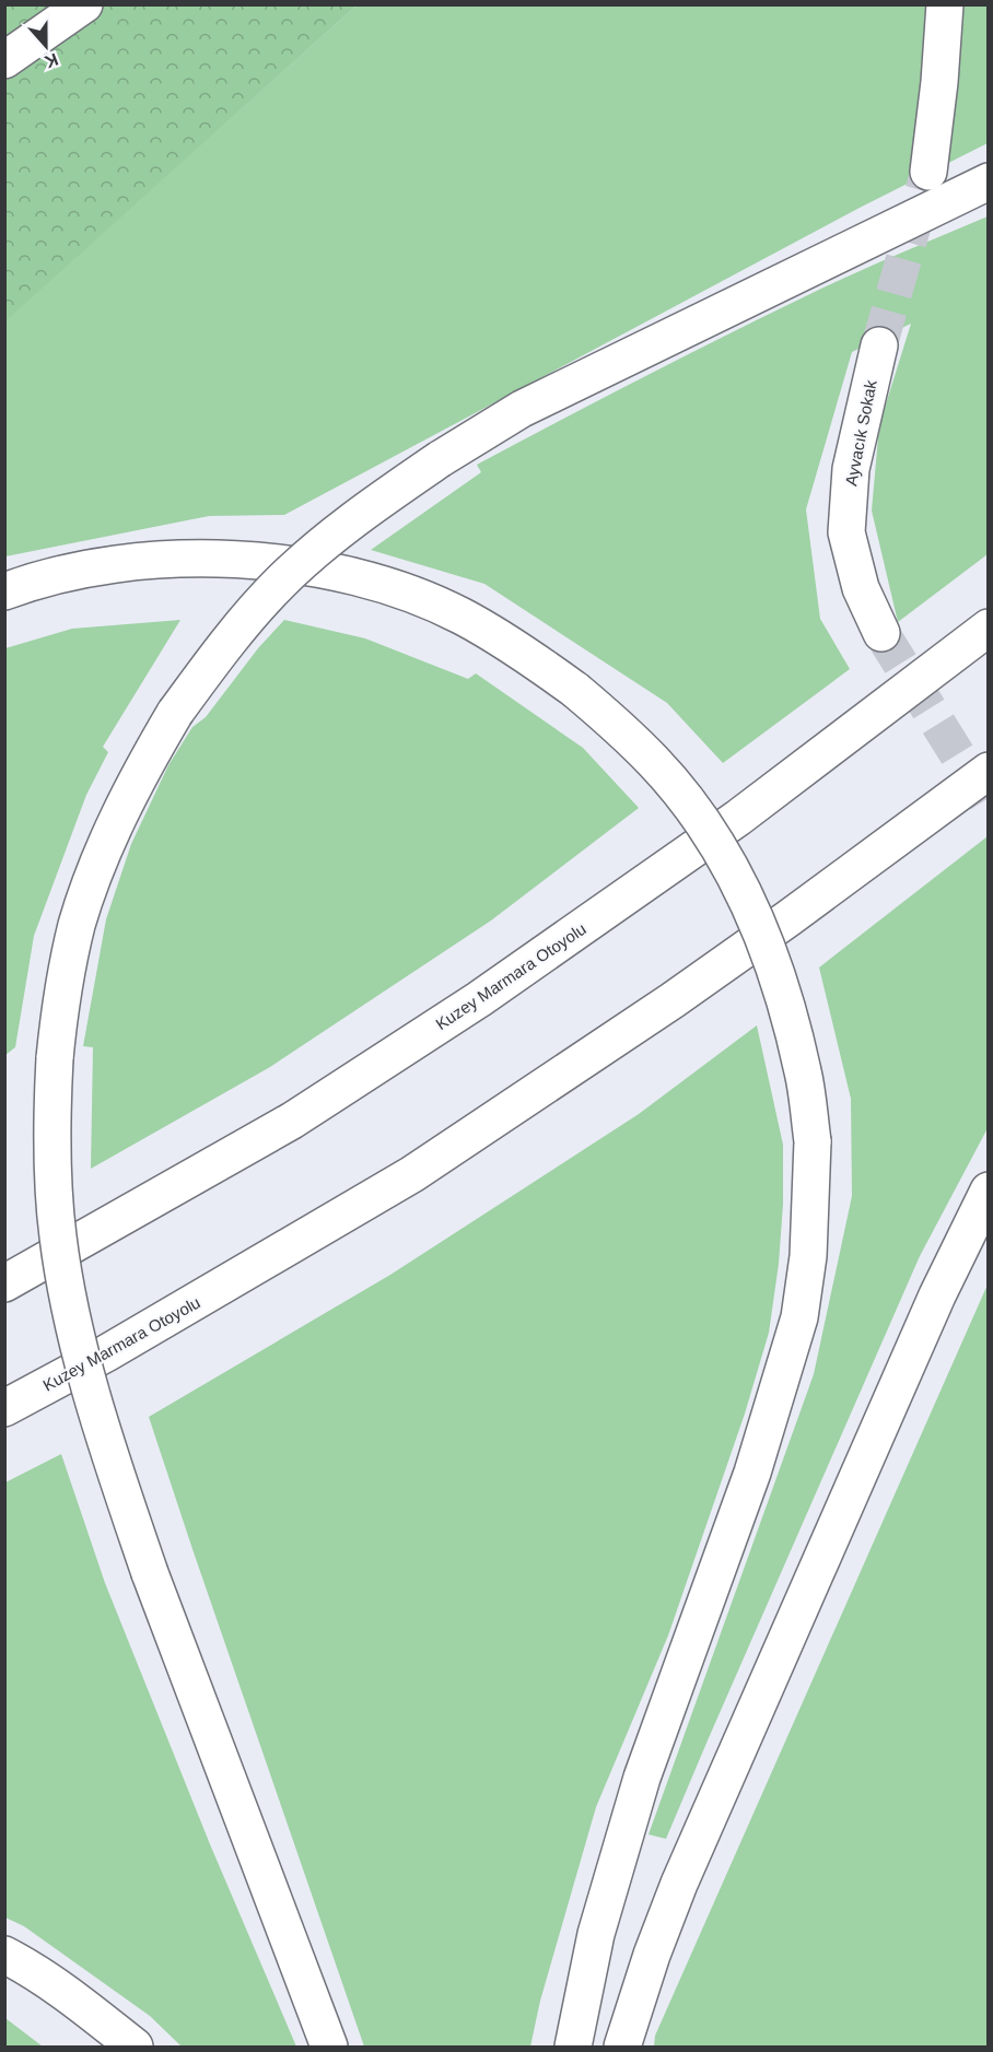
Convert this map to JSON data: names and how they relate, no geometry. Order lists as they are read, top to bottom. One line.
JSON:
{"streets":{"main road":["Ayvacık Sokak","Kuzey Marmara Otoyolu"]},"north":"bottom"}
